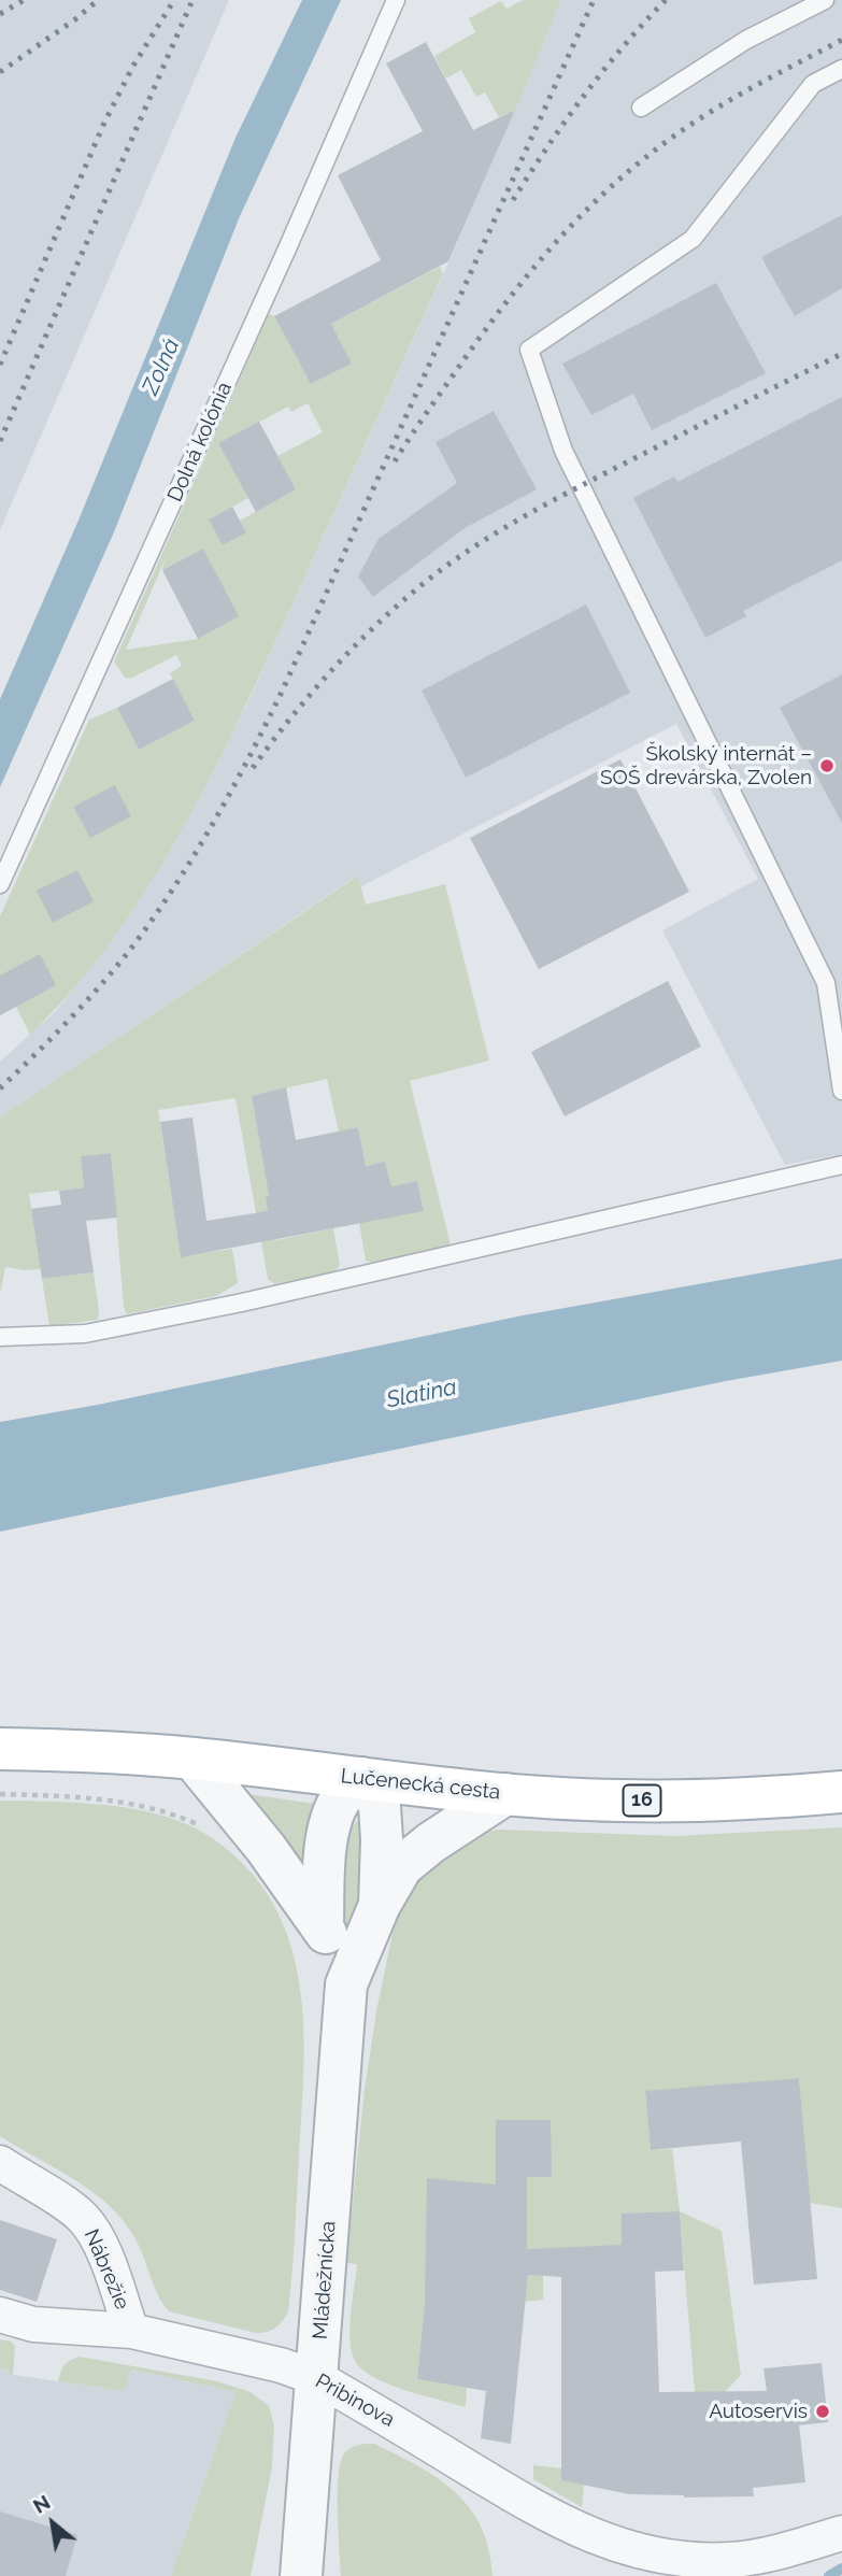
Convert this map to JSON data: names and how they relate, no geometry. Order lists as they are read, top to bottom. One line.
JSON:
{"streets":{"main road":["Lučenecká cesta","16"],"street":["Nábrežie","Mládežnícka","Pribinova"],"lane":["Dolná kolónia"]},"crossings":[["Nábrežie","Pribinova"],["Mládežnícka","Pribinova"]],"water":["Zolná","Slatina"],"places":["Školský internát – SOŠ drevárska, Zvolen","Autoservis"],"north":"top left"}
